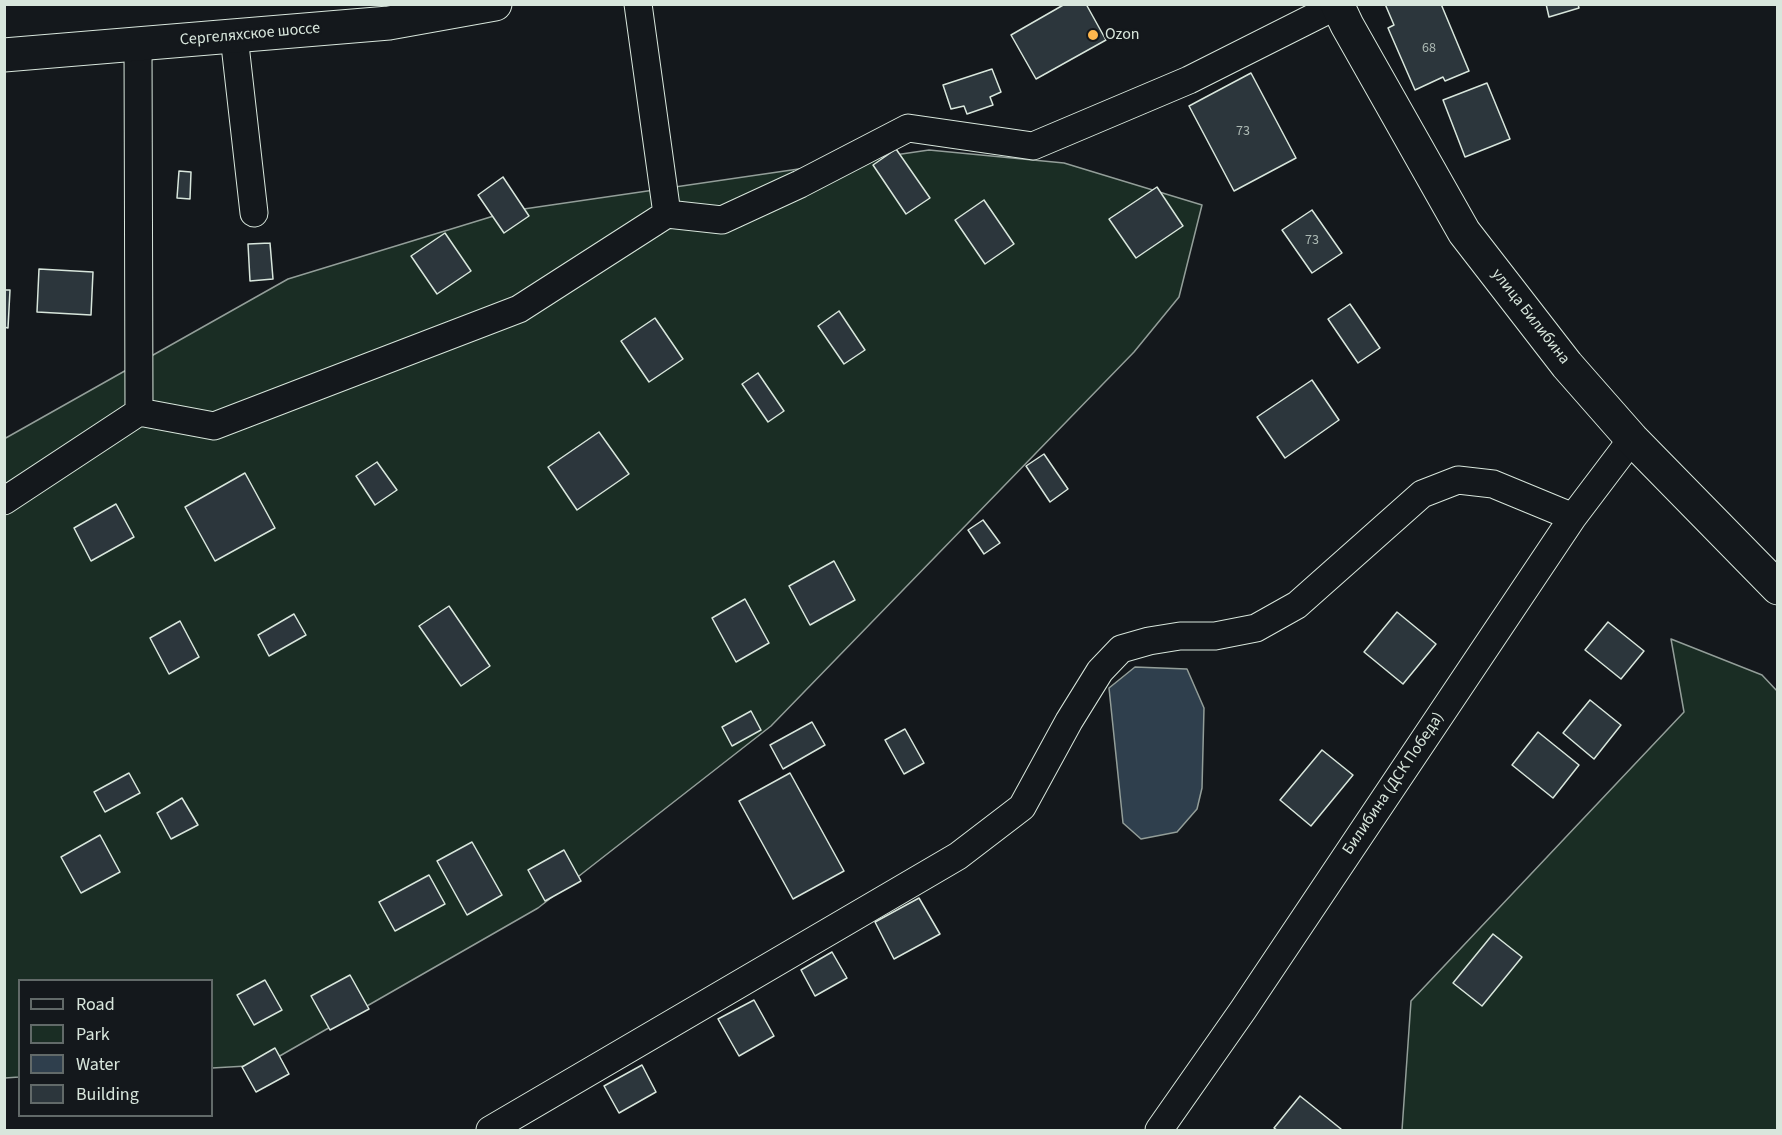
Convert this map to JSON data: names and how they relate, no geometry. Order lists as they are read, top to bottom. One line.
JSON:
{"streets":{"main road":["Сергеляхское шоссе","улица Билибина"],"street":["Билибина (ДСК Победа)"]},"crossings":[["улица Билибина","Билибина (ДСК Победа)"]],"places":["Ozon"],"house_numbers":["68","73","73"],"legend":["Road","Park","Water","Building"]}
